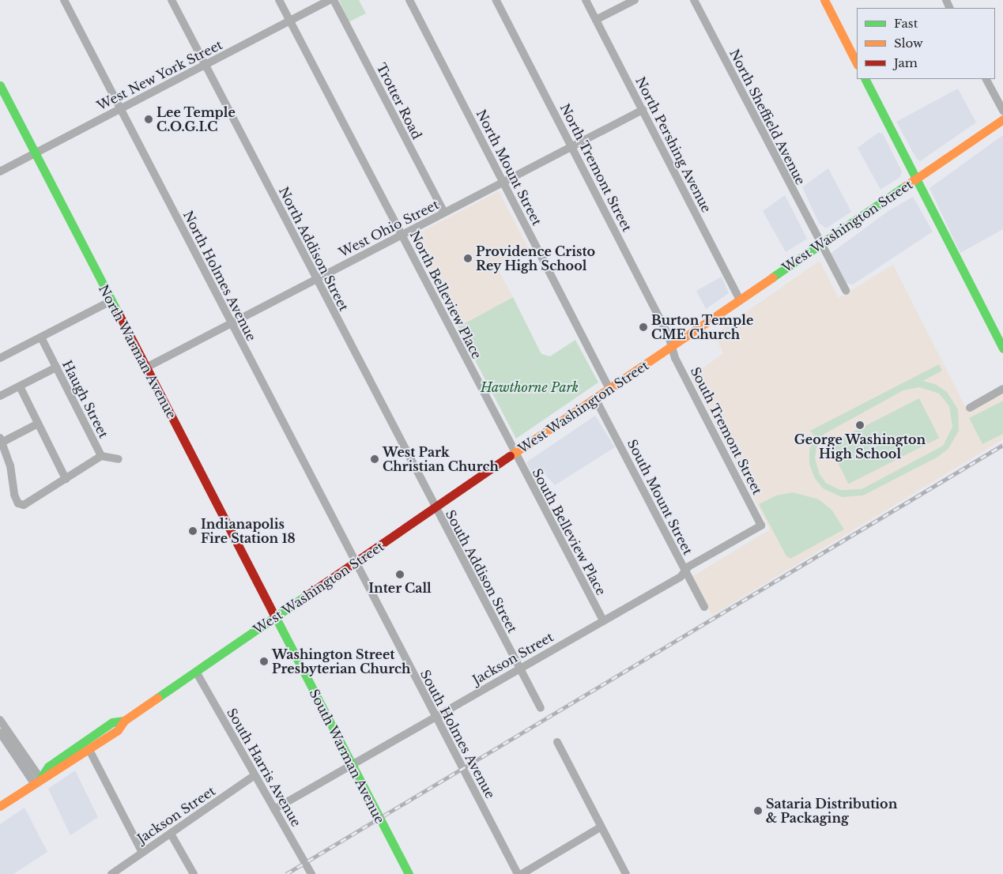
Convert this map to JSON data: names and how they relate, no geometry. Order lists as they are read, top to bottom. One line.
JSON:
{"streets":{"main road":["West Washington Street","North Warman Avenue","South Warman Avenue"],"street":["West New York Street","Trotter Road","North Sheffield Avenue","North Pershing Avenue","North Mount Street","North Tremont Street","West Ohio Street","North Addison Street","North Holmes Avenue","North Belleview Place","Haugh Street","South Tremont Street","South Mount Street","South Belleview Place","South Addison Street","Jackson Street","South Holmes Avenue","South Harris Avenue"]},"crossings":[["West New York Street","North Addison Street"],["West New York Street","North Holmes Avenue"],["West New York Street","North Belleview Place"],["West New York Street","North Warman Avenue"],["Trotter Road","West Ohio Street"],["North Sheffield Avenue","West Washington Street"],["North Pershing Avenue","West Washington Street"],["North Pershing Avenue","West Ohio Street"],["North Mount Street","West Washington Street"],["North Mount Street","West Ohio Street"],["North Tremont Street","West Washington Street"],["North Tremont Street","West Ohio Street"],["North Tremont Street","South Tremont Street"],["West Washington Street","North Addison Street"],["West Washington Street","North Holmes Avenue"],["West Washington Street","North Belleview Place"],["West Washington Street","North Warman Avenue"],["West Washington Street","South Tremont Street"],["West Washington Street","South Mount Street"],["West Washington Street","South Belleview Place"],["West Washington Street","South Addison Street"],["West Washington Street","South Holmes Avenue"],["West Washington Street","South Warman Avenue"],["West Washington Street","South Harris Avenue"],["West Ohio Street","North Addison Street"],["West Ohio Street","North Holmes Avenue"],["West Ohio Street","North Belleview Place"],["West Ohio Street","North Warman Avenue"],["North Addison Street","South Addison Street"],["North Holmes Avenue","South Holmes Avenue"],["North Belleview Place","South Belleview Place"],["North Warman Avenue","South Warman Avenue"],["South Tremont Street","Jackson Street"],["South Mount Street","Jackson Street"],["South Belleview Place","Jackson Street"],["South Addison Street","Jackson Street"],["Jackson Street","South Holmes Avenue"],["Jackson Street","South Warman Avenue"],["Jackson Street","South Harris Avenue"]],"parks":["Hawthorne Park"],"places":["Lee Temple C.O.G.I.C","Providence Cristo Rey High School","Burton Temple CME Church","George Washington High School","West Park Christian Church","Indianapolis Fire Station 18","Inter Call","Washington Street Presbyterian Church","Sataria Distribution & Packaging"],"legend":["Fast","Slow","Jam"]}
